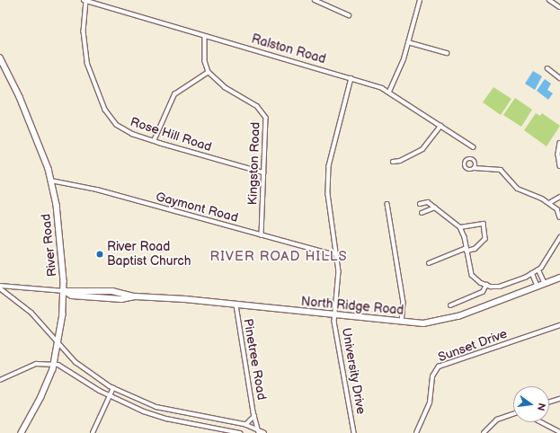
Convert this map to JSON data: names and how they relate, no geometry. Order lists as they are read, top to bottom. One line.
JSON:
{"streets":{"main road":["River Road","North Ridge Road"],"street":["Ralston Road","Rose Hill Road","Kingston Road","Gaymont Road","Sunset Drive","Pinetree Road","University Drive"]},"crossings":[["Ralston Road","Rose Hill Road"],["Ralston Road","University Drive"],["Rose Hill Road","Kingston Road"],["Kingston Road","Gaymont Road"],["Gaymont Road","River Road"],["Gaymont Road","University Drive"],["River Road","North Ridge Road"],["North Ridge Road","Pinetree Road"],["North Ridge Road","University Drive"]],"districts":["RIVER ROAD HILLS"],"places":["River Road Baptist Church"],"north":"right"}
